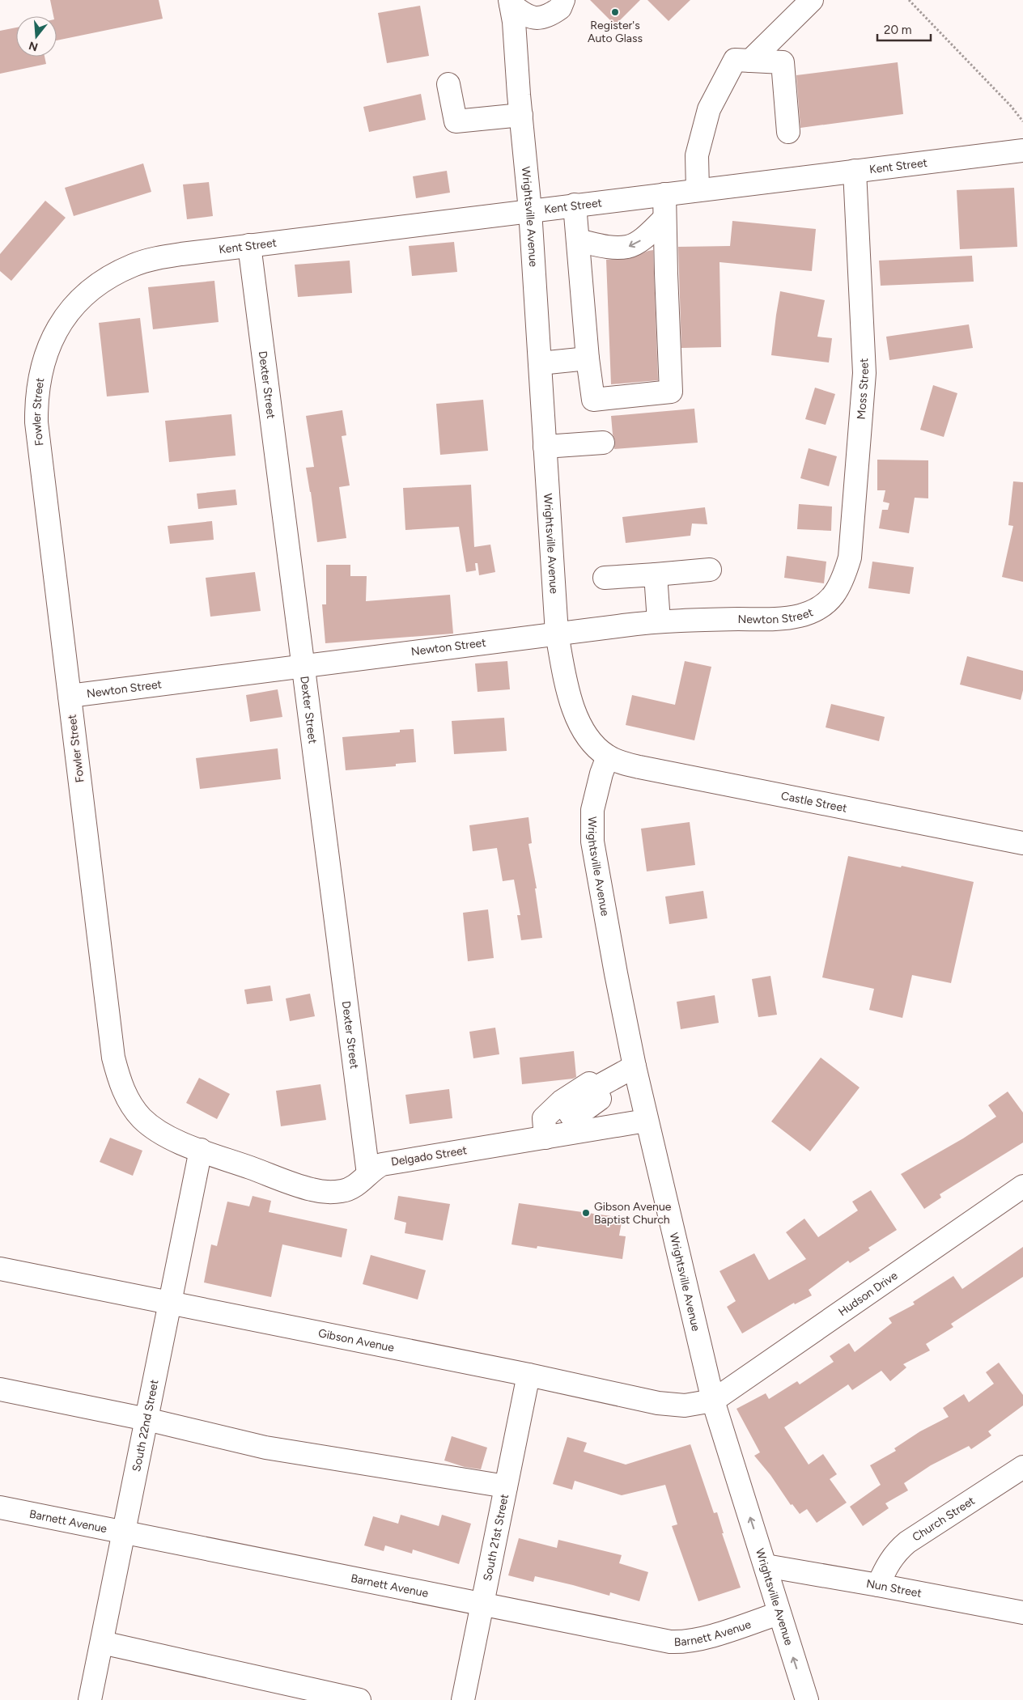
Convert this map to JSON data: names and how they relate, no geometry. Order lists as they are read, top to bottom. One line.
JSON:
{"streets":{"street":["Kent Street","Wrightsville Avenue","Dexter Street","Moss Street","Fowler Street","Newton Street","Castle Street","Delgado Street","Hudson Drive","Gibson Avenue","South 22nd Street","Church Street","Barnett Avenue","South 21st Street","Nun Street"]},"crossings":[["Kent Street","Wrightsville Avenue"],["Kent Street","Dexter Street"],["Kent Street","Moss Street"],["Kent Street","Fowler Street"],["Wrightsville Avenue","Newton Street"],["Wrightsville Avenue","Castle Street"],["Wrightsville Avenue","Delgado Street"],["Wrightsville Avenue","Hudson Drive"],["Wrightsville Avenue","Gibson Avenue"],["Wrightsville Avenue","Barnett Avenue"],["Wrightsville Avenue","Nun Street"],["Dexter Street","Newton Street"],["Dexter Street","Delgado Street"],["Moss Street","Newton Street"],["Fowler Street","Newton Street"],["Fowler Street","Delgado Street"],["Fowler Street","South 22nd Street"],["Delgado Street","South 22nd Street"],["Hudson Drive","Gibson Avenue"],["Gibson Avenue","South 22nd Street"],["Gibson Avenue","South 21st Street"],["South 22nd Street","Barnett Avenue"],["Church Street","Nun Street"],["Barnett Avenue","South 21st Street"]],"places":["Register's Auto Glass","Gibson Avenue Baptist Church"],"scale_bar":"20 m","north":"bottom"}
